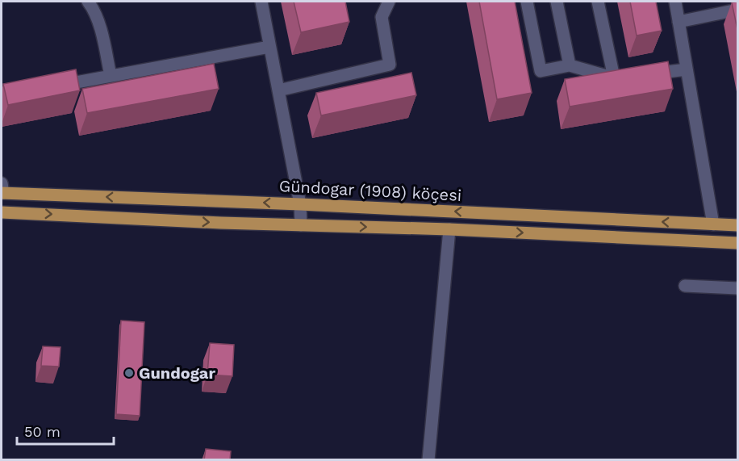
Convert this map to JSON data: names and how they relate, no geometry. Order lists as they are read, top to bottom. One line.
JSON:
{"streets":{"main road":["Gündogar (1908) köçesi"]},"places":["Gundogar"],"scale_bar":"50 m"}
